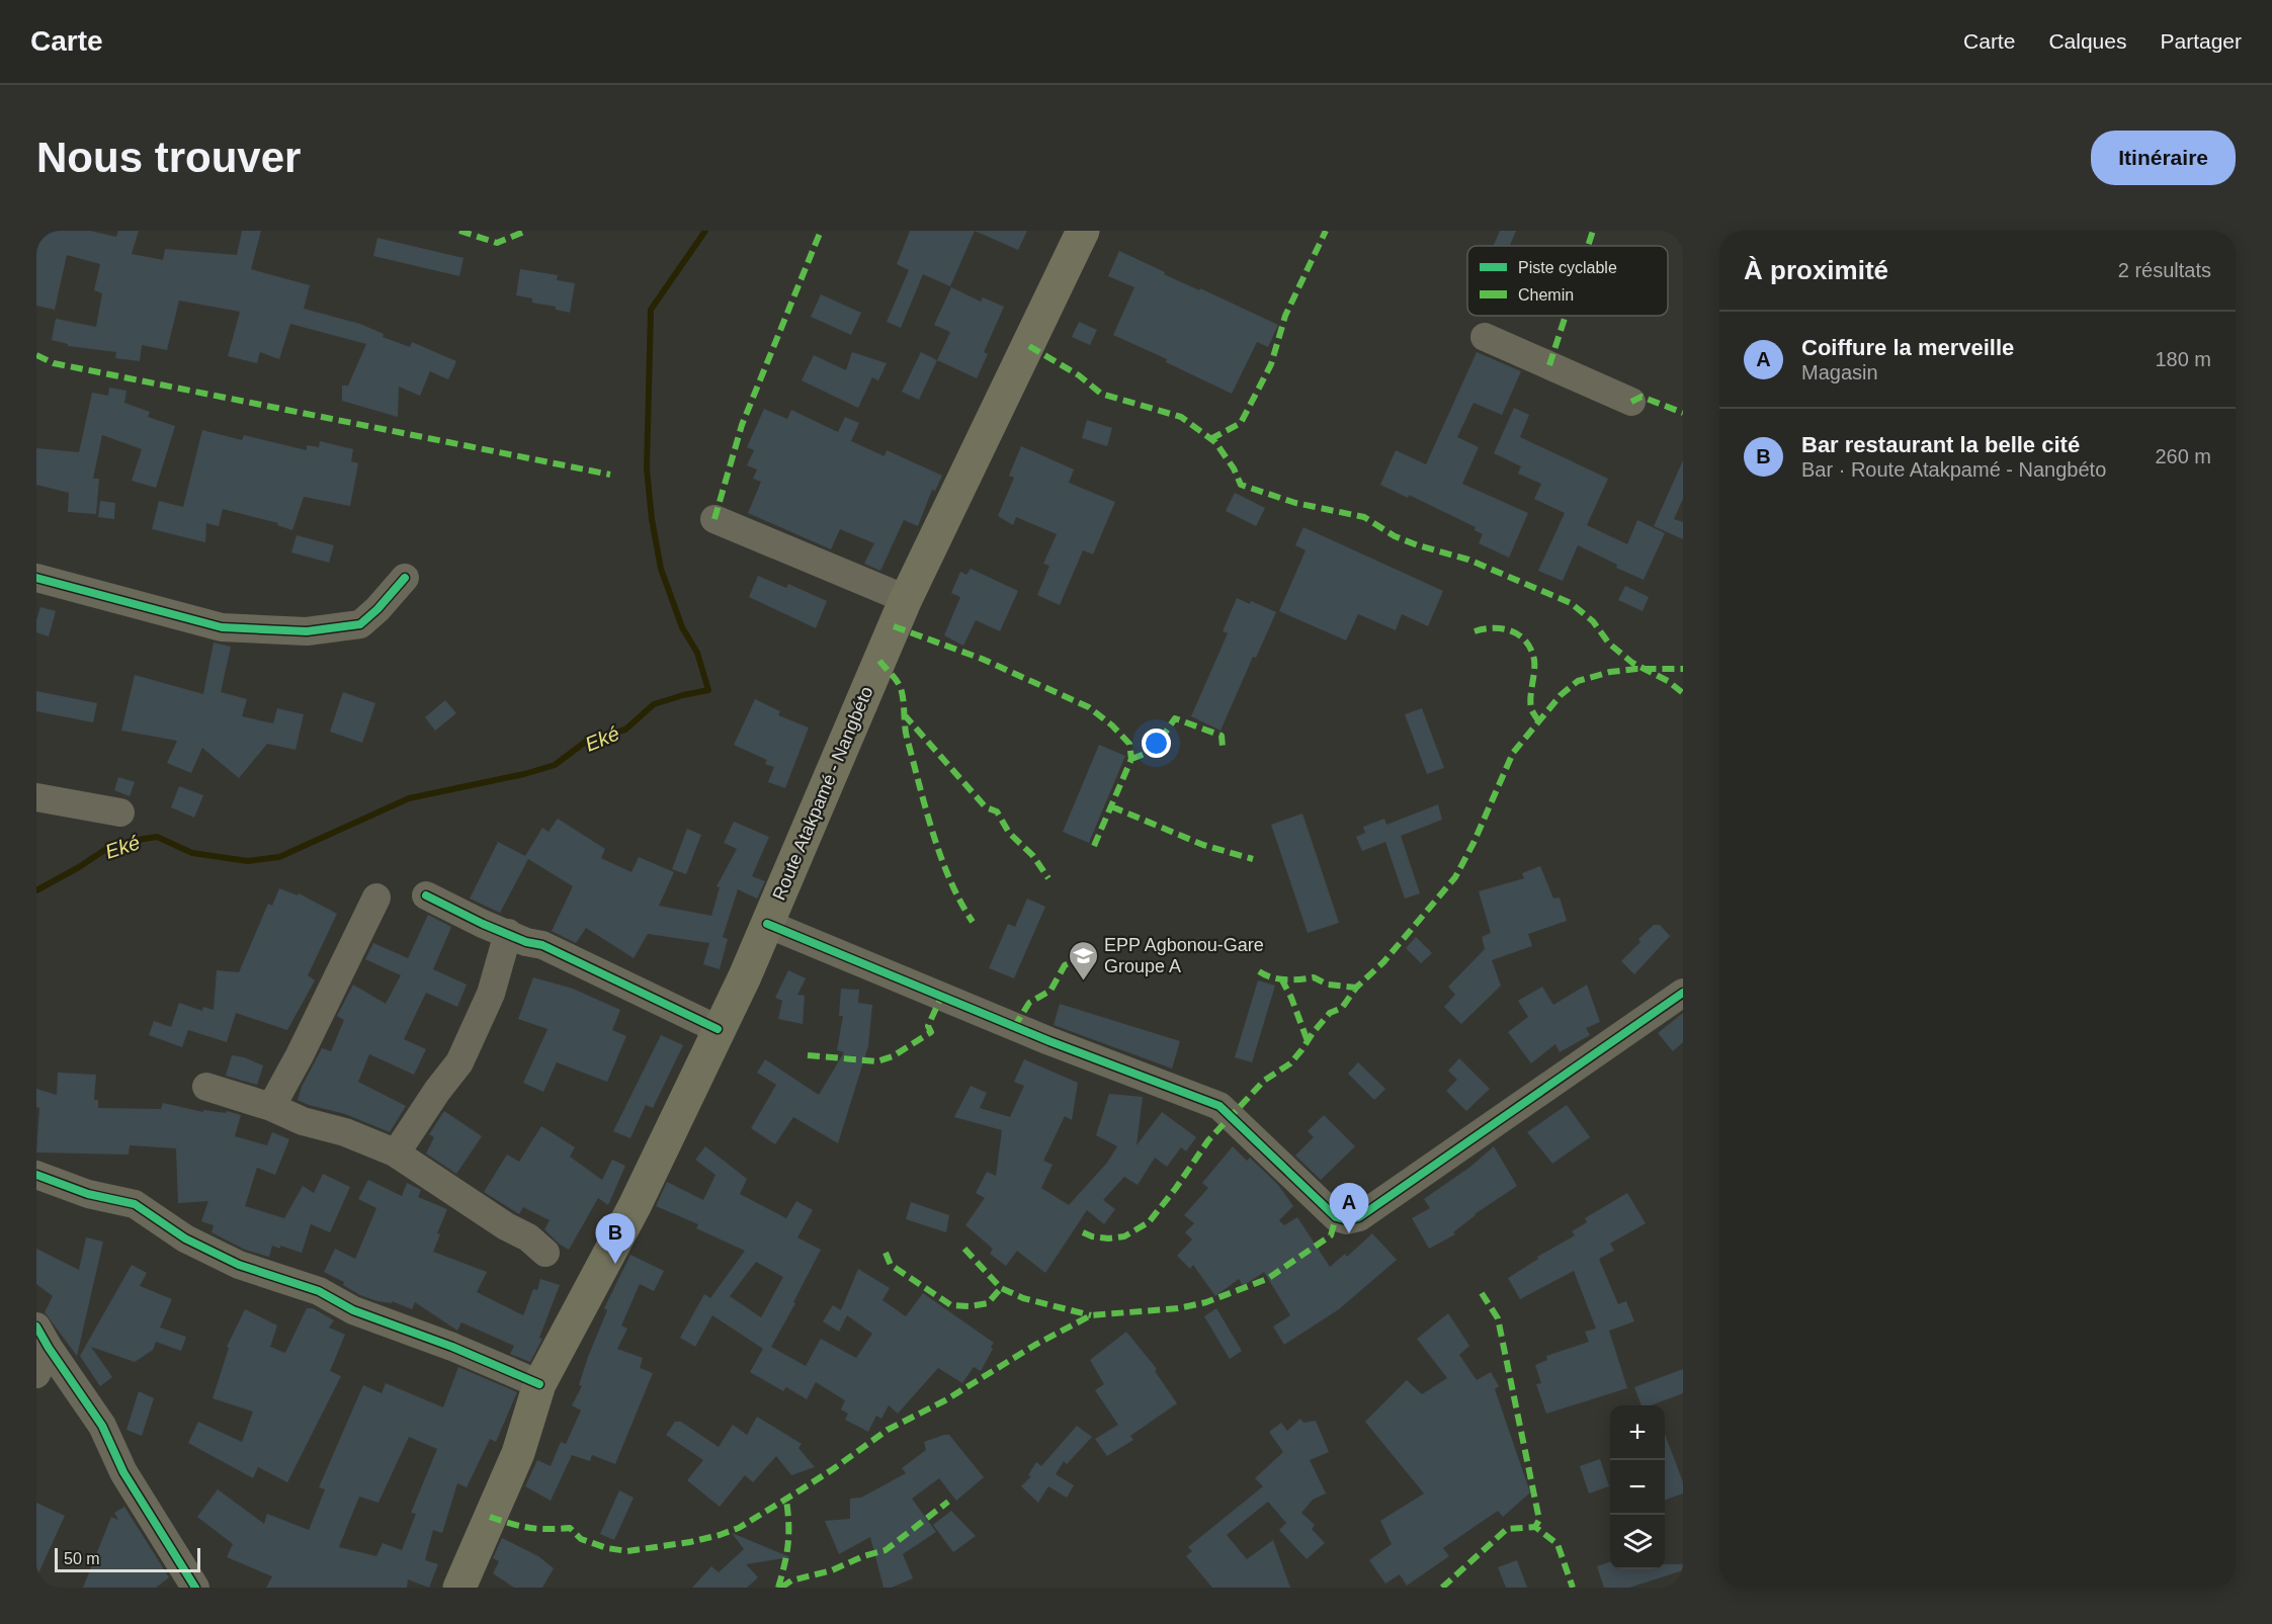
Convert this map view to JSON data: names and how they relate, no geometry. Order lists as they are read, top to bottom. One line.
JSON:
{"streets":{"main road":["Route Atakpamé - Nangbéto"]},"water":["Eké"],"places":{"school or university":["EPP Agbonou-Gare Groupe A"]},"legend":["Piste cyclable","Chemin"],"scale_bar":"50 m","page":{"header":"Carte","nav":["Carte","Calques","Partager"],"buttons":"Itinéraire","title":"Nous trouver","heading":["À proximité","2 résultats"],"list":[{"mark":"A","name":"Coiffure la merveille","note":"Magasin","value":"180 m"},{"mark":"B","name":"Bar restaurant la belle cité","note":"Bar · Route Atakpamé - Nangbéto","value":"260 m"}],"pins":["A","B"],"map_buttons":["+","−"],"scale":"50 m"}}
